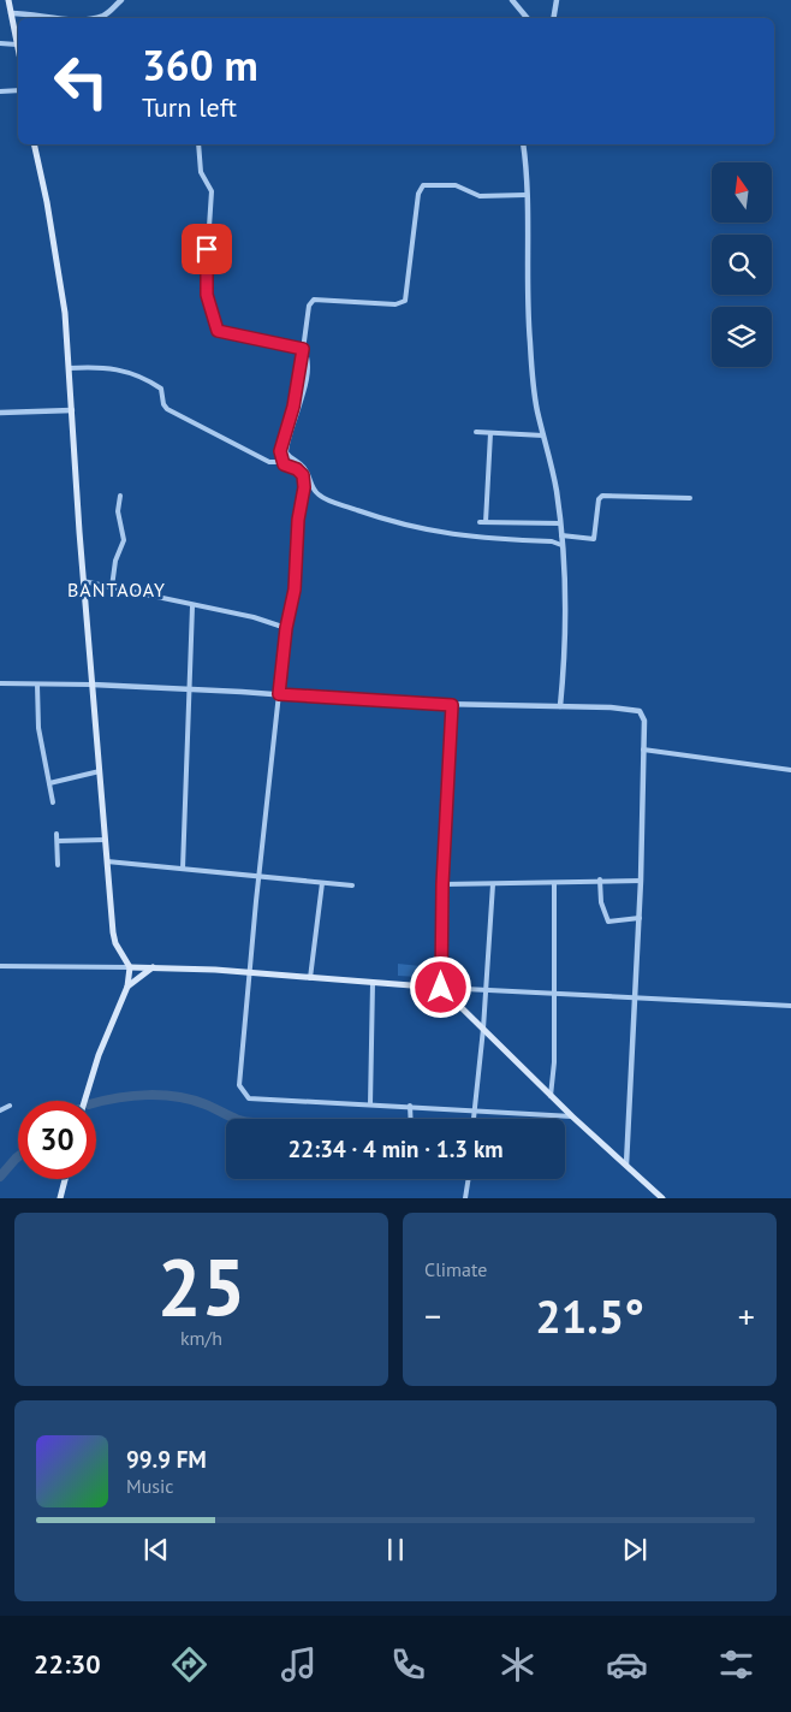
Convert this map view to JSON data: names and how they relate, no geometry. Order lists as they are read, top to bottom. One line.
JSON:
{"districts":["BANTAOAY"],"north":"top","page":{"turn":["360 m","Turn left"],"limit":"30","trip":"22:34 · 4 min · 1.3 km","tile":[["25","km/h"],"Climate"],"heat":["−","21.5°","+"],"song":["99.9 FM","Music"],"tabs":"22:30"}}
